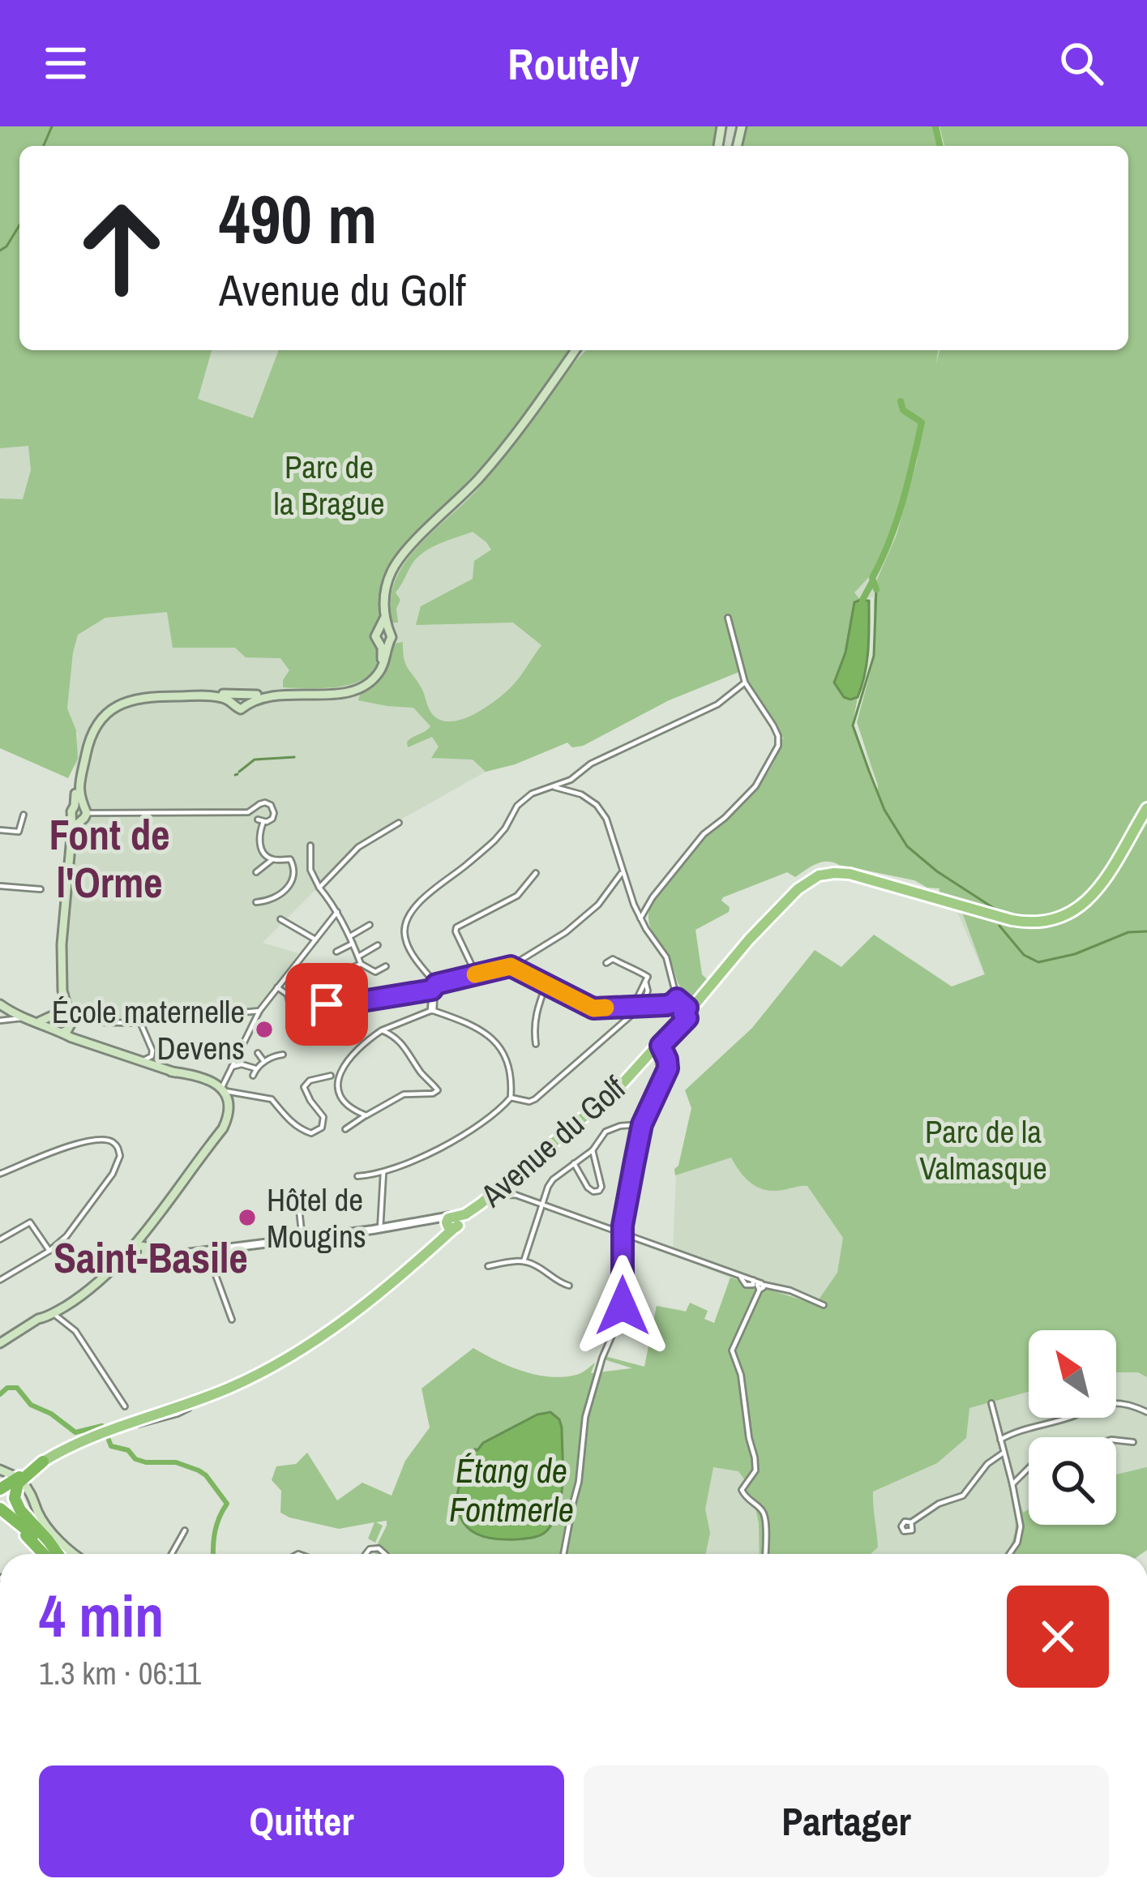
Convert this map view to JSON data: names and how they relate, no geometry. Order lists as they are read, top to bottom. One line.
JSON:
{"streets":{"main road":["Avenue du Golf"]},"districts":["Font de l'Orme","Saint-Basile"],"water":["Étang de Fontmerle"],"parks":["Parc de la Brague","Parc de la Valmasque"],"places":["École maternelle Devens","Hôtel de Mougins"],"north":"top left","page":{"header":"Routely","turn":["490 m","Avenue du Golf"],"heading":["4 min","1.3 km · 06:11"],"buttons":["Quitter","Partager"]}}
